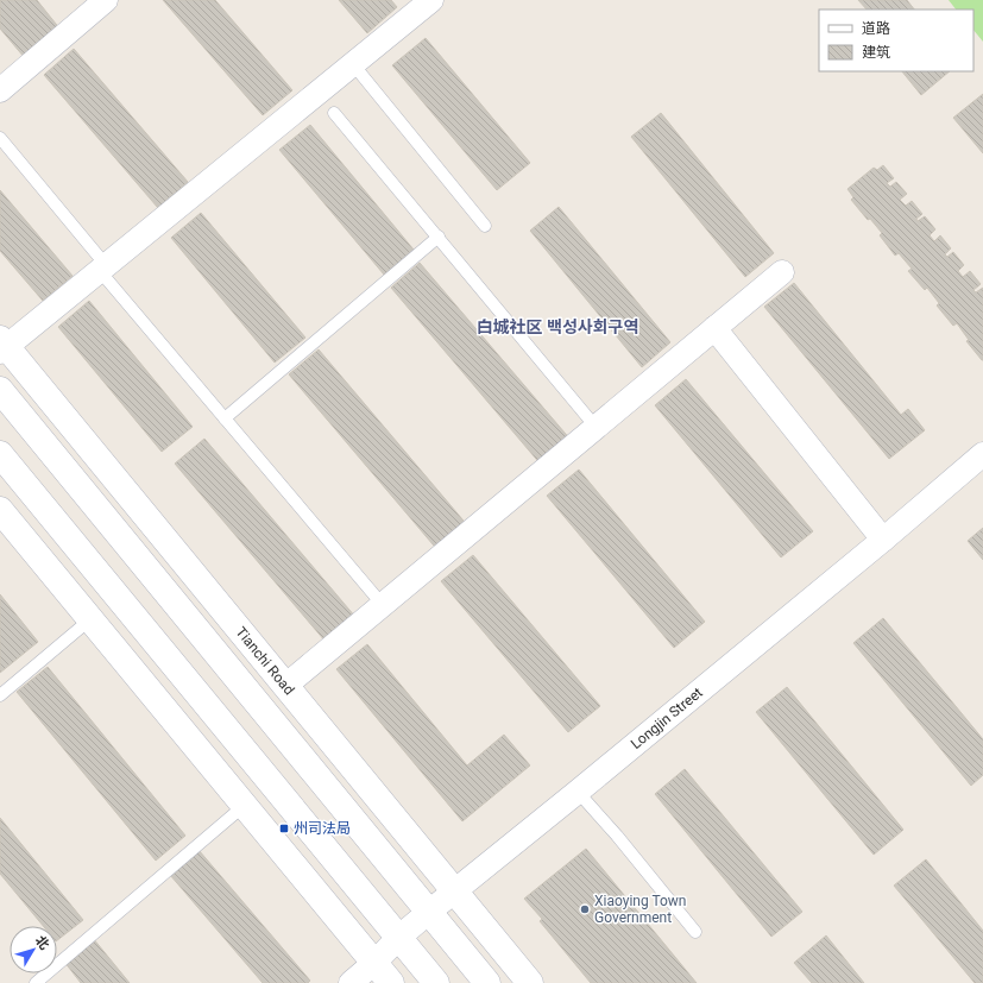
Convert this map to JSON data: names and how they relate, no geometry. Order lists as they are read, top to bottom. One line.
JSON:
{"streets":{"main road":["Tianchi Road"],"street":["Longjin Street"]},"crossings":[["Tianchi Road","Longjin Street"]],"districts":["白城社区 백성사회구역"],"places":{"transit":["州司法局"],"other":["Xiaoying Town Government"]},"legend":["道路","建筑"],"north":"top right"}
